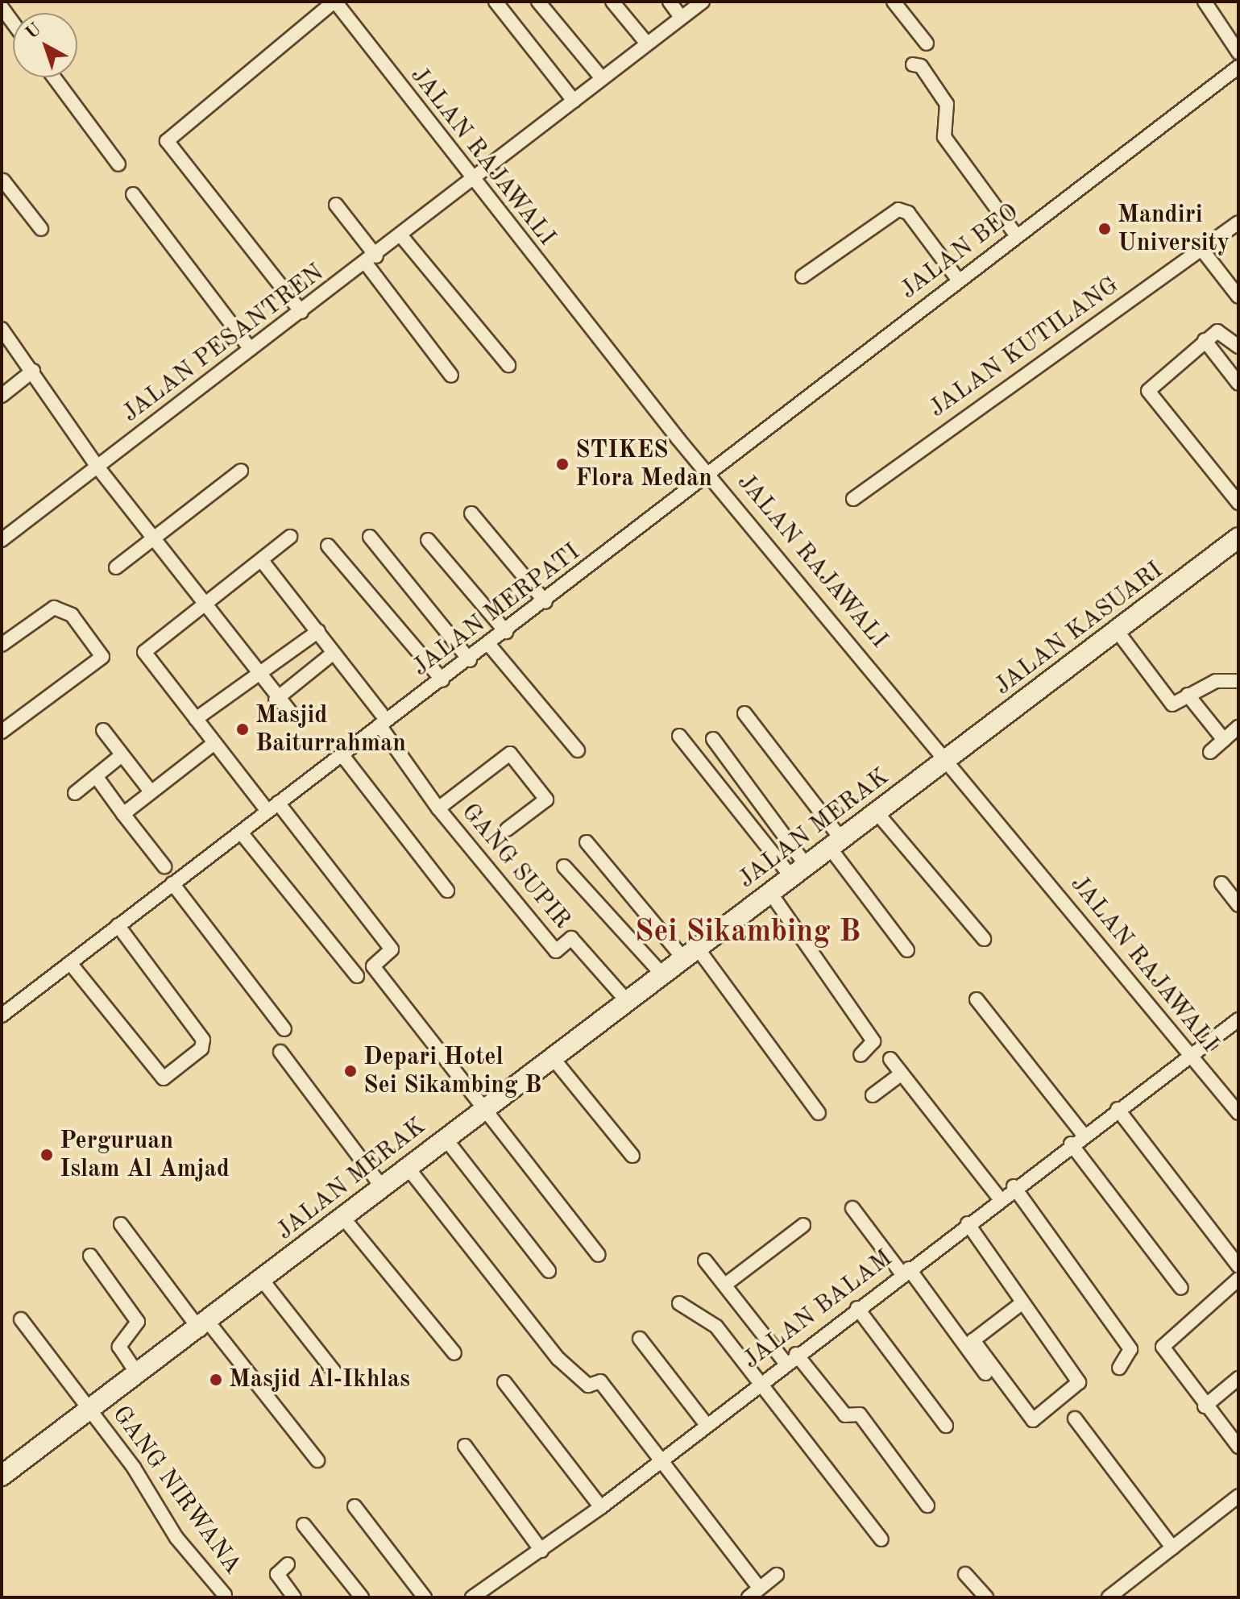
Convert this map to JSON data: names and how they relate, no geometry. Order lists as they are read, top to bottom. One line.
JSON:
{"streets":{"street":["JALAN RAJAWALI","JALAN BEO","JALAN PESANTREN","JALAN KUTILANG","JALAN MERPATI","JALAN KASUARI","JALAN MERAK","GANG SUPIR","JALAN BALAM","GANG NIRWANA"]},"crossings":[["JALAN RAJAWALI","JALAN BEO"],["JALAN RAJAWALI","JALAN PESANTREN"],["JALAN RAJAWALI","JALAN MERPATI"],["JALAN RAJAWALI","JALAN KASUARI"],["JALAN RAJAWALI","JALAN MERAK"],["JALAN RAJAWALI","JALAN BALAM"],["JALAN BEO","JALAN MERPATI"],["JALAN MERPATI","GANG SUPIR"],["JALAN KASUARI","JALAN MERAK"],["JALAN MERAK","GANG SUPIR"],["JALAN MERAK","GANG NIRWANA"]],"districts":["Sei Sikambing B"],"places":["Mandiri University","STIKES Flora Medan","Masjid Baiturrahman","Depari Hotel Sei Sikambing B","Perguruan Islam Al Amjad","Masjid Al-Ikhlas"],"north":"top left"}
